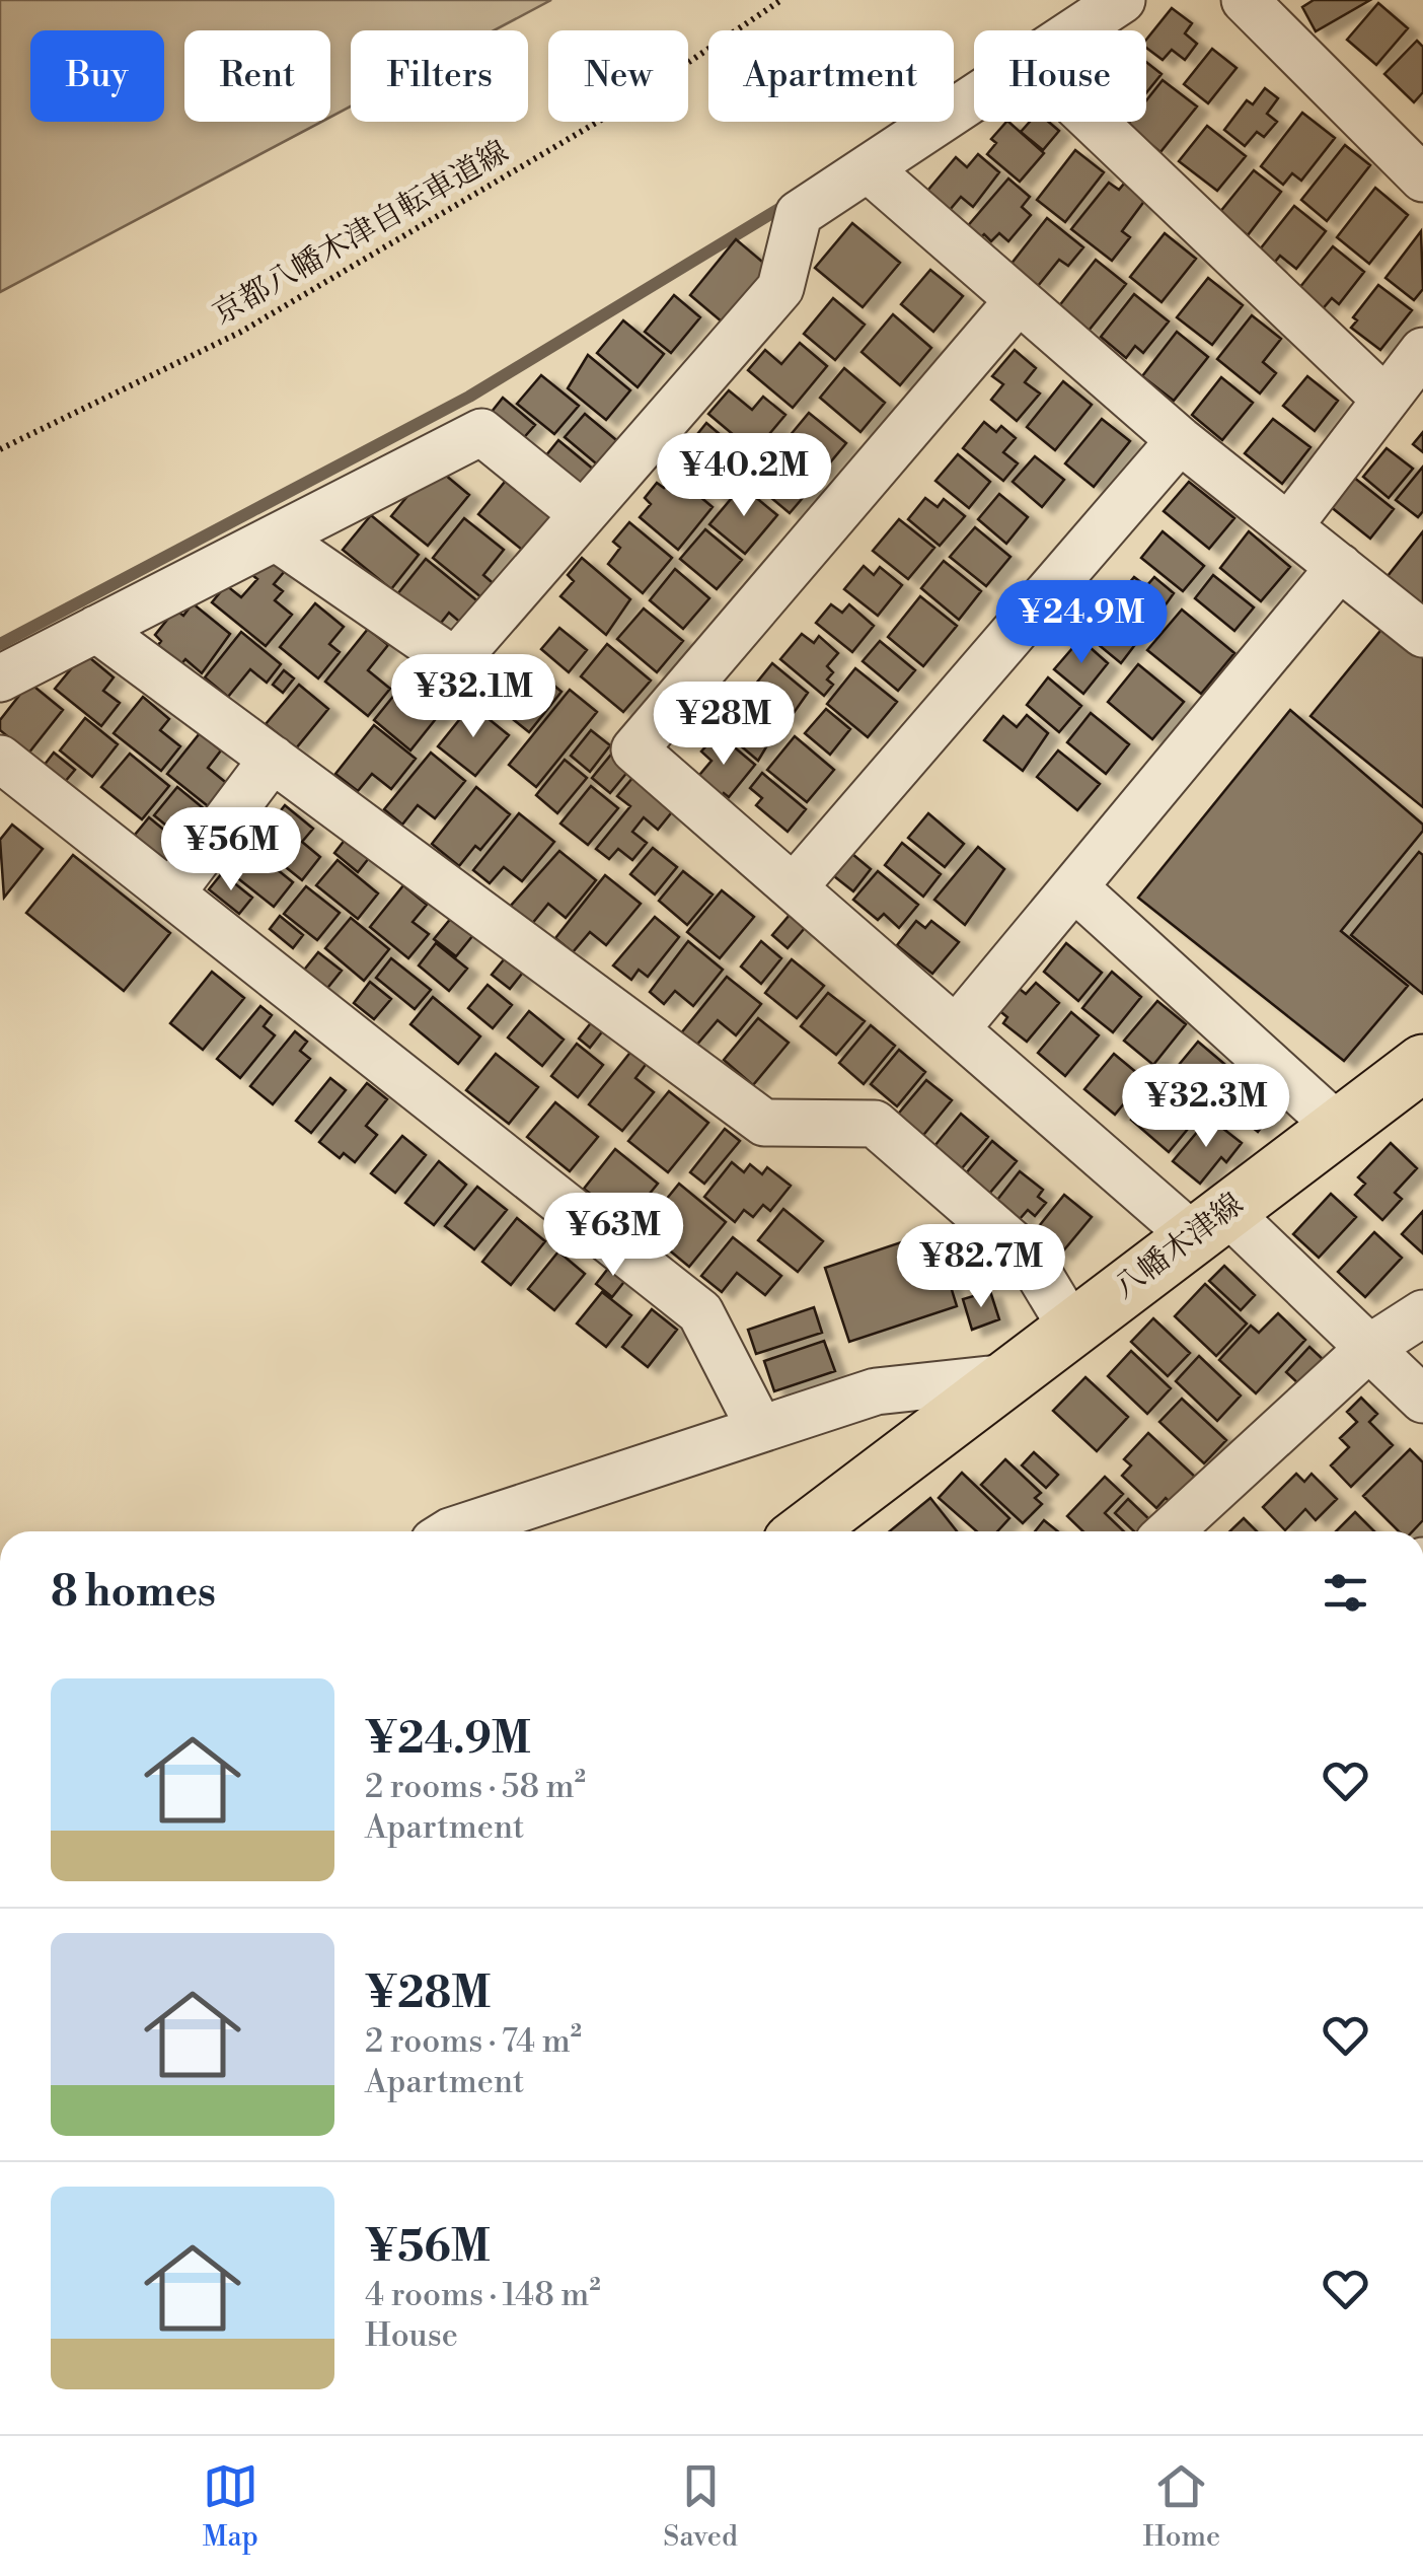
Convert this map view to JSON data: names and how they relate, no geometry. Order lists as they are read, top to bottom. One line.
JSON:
{"streets":{"main road":["八幡木津線"],"path":["京都八幡木津自転車道線"]},"page":{"chip":["Buy","Rent","Filters","New","Apartment","House"],"price":["¥40.2M","¥24.9M","¥32.1M","¥28M","¥56M","¥32.3M","¥63M","¥82.7M"],"heading":"8 homes","list":[{"name":"¥24.9M","note":"2 rooms · 58 m² · Apartment"},{"name":"¥28M","note":"2 rooms · 74 m² · Apartment"},{"name":"¥56M","note":"4 rooms · 148 m² · House"}],"tabs":["Map","Saved","Home"]}}
